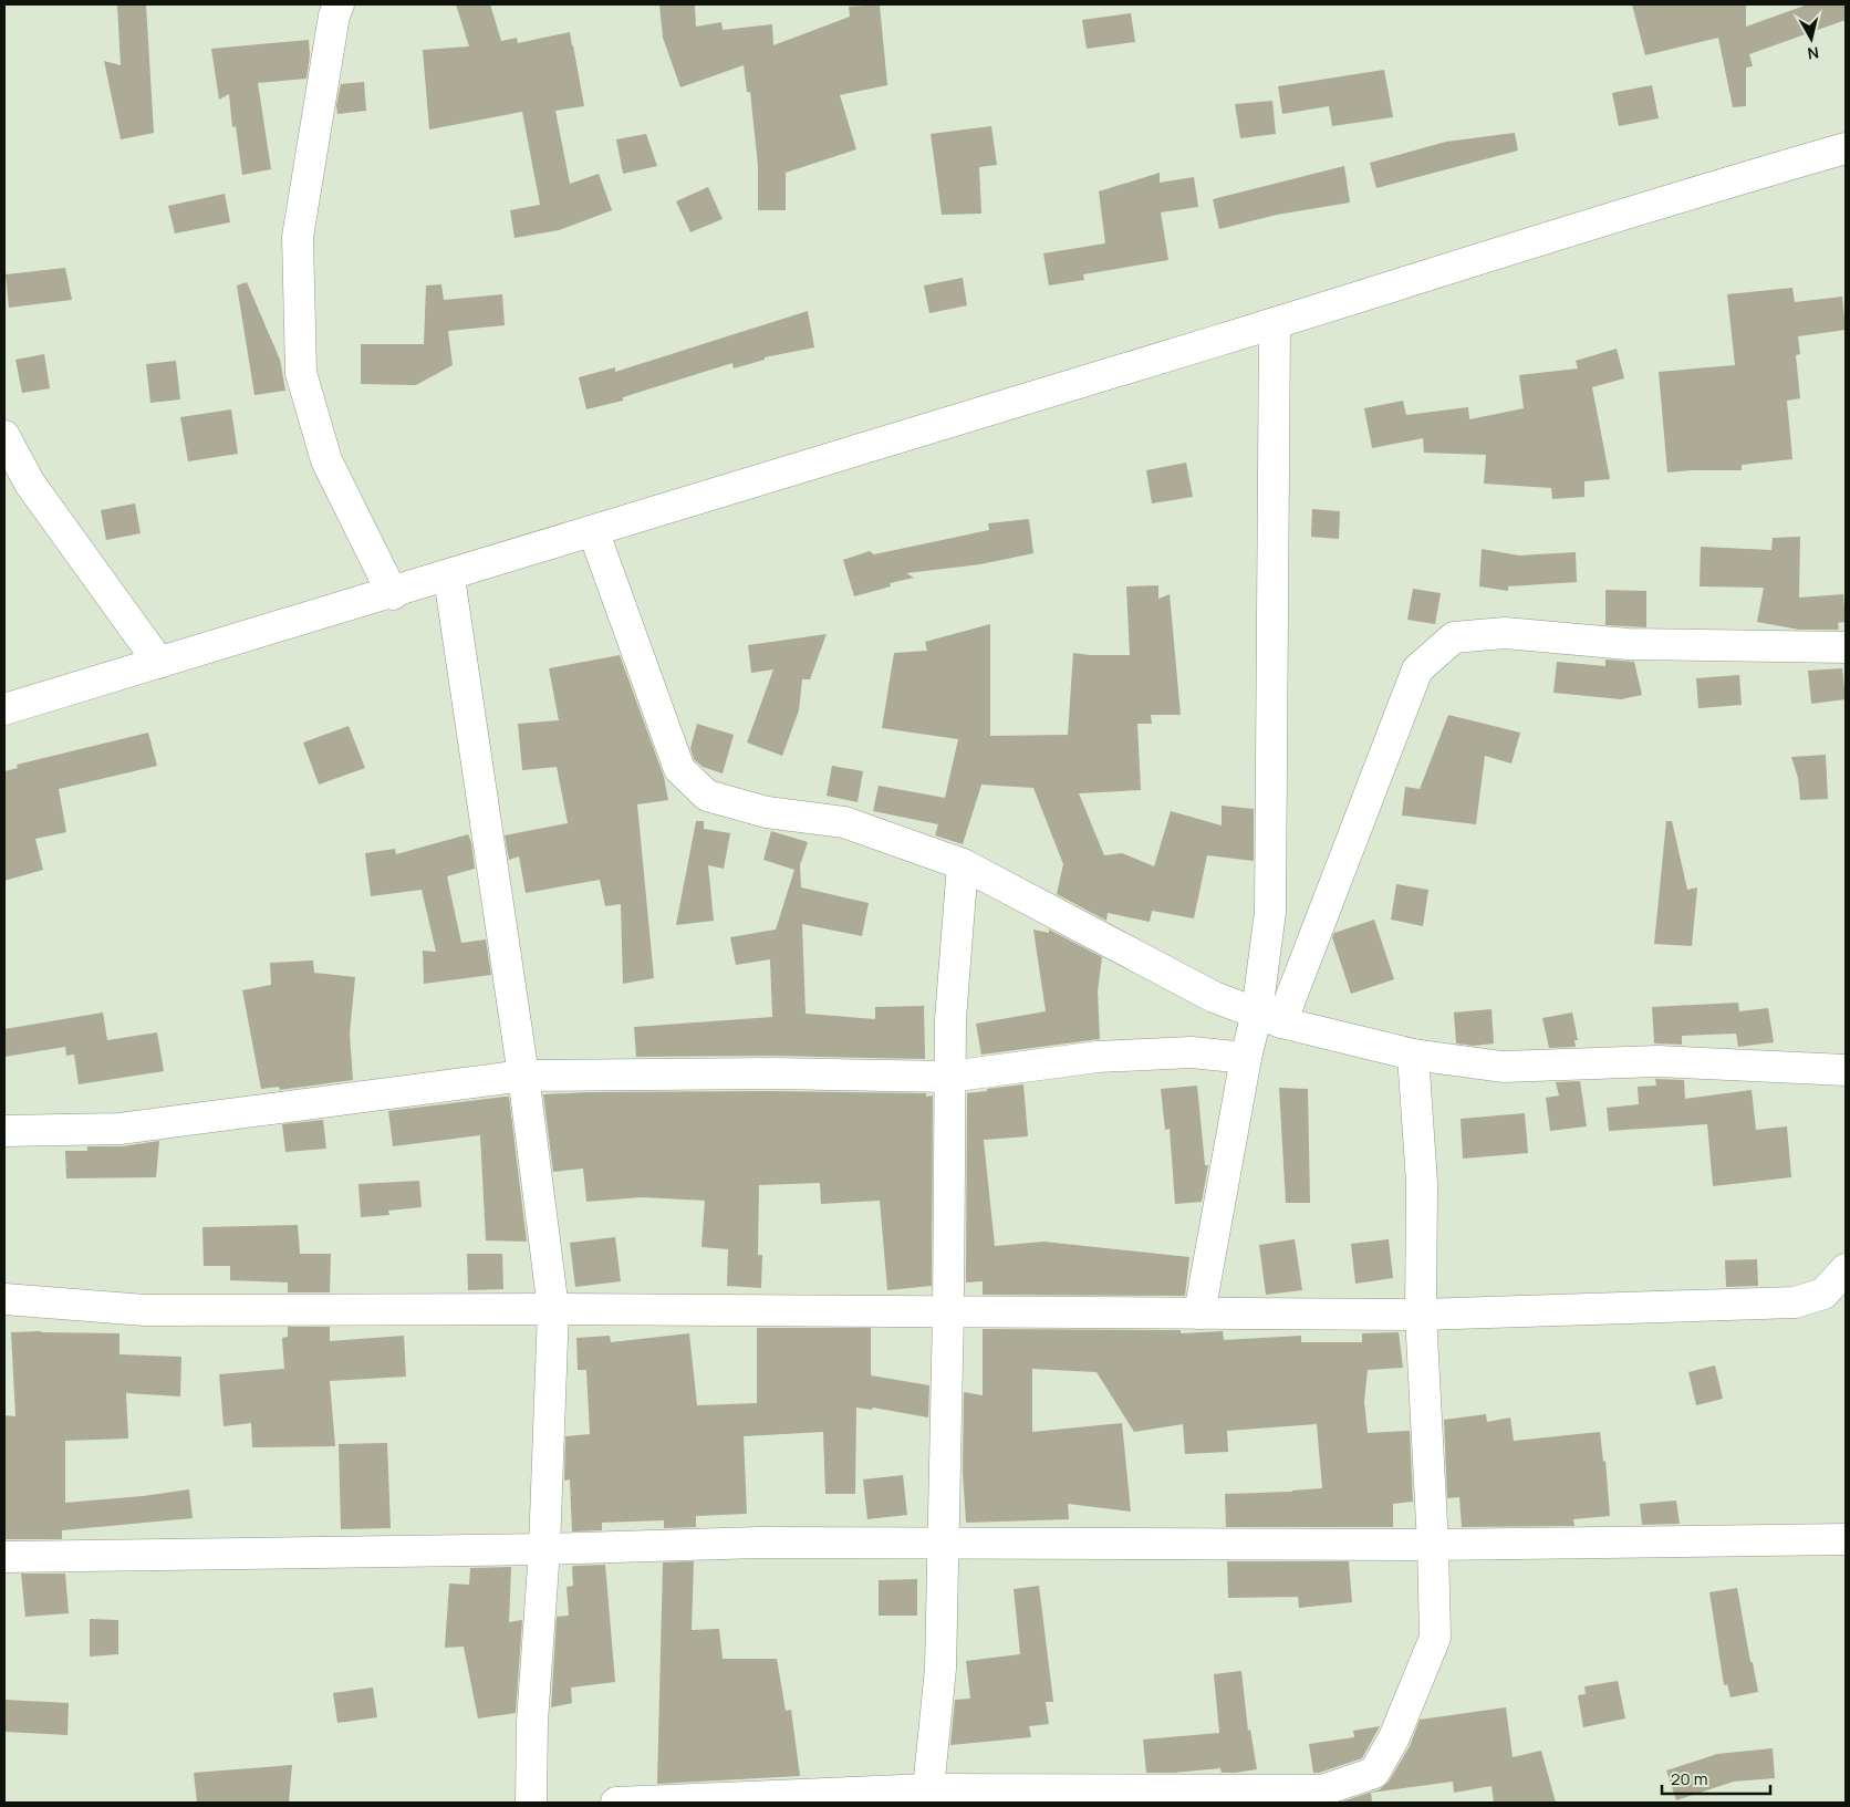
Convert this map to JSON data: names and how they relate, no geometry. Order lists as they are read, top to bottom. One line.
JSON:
{"scale_bar":"20 m","north":"bottom"}
